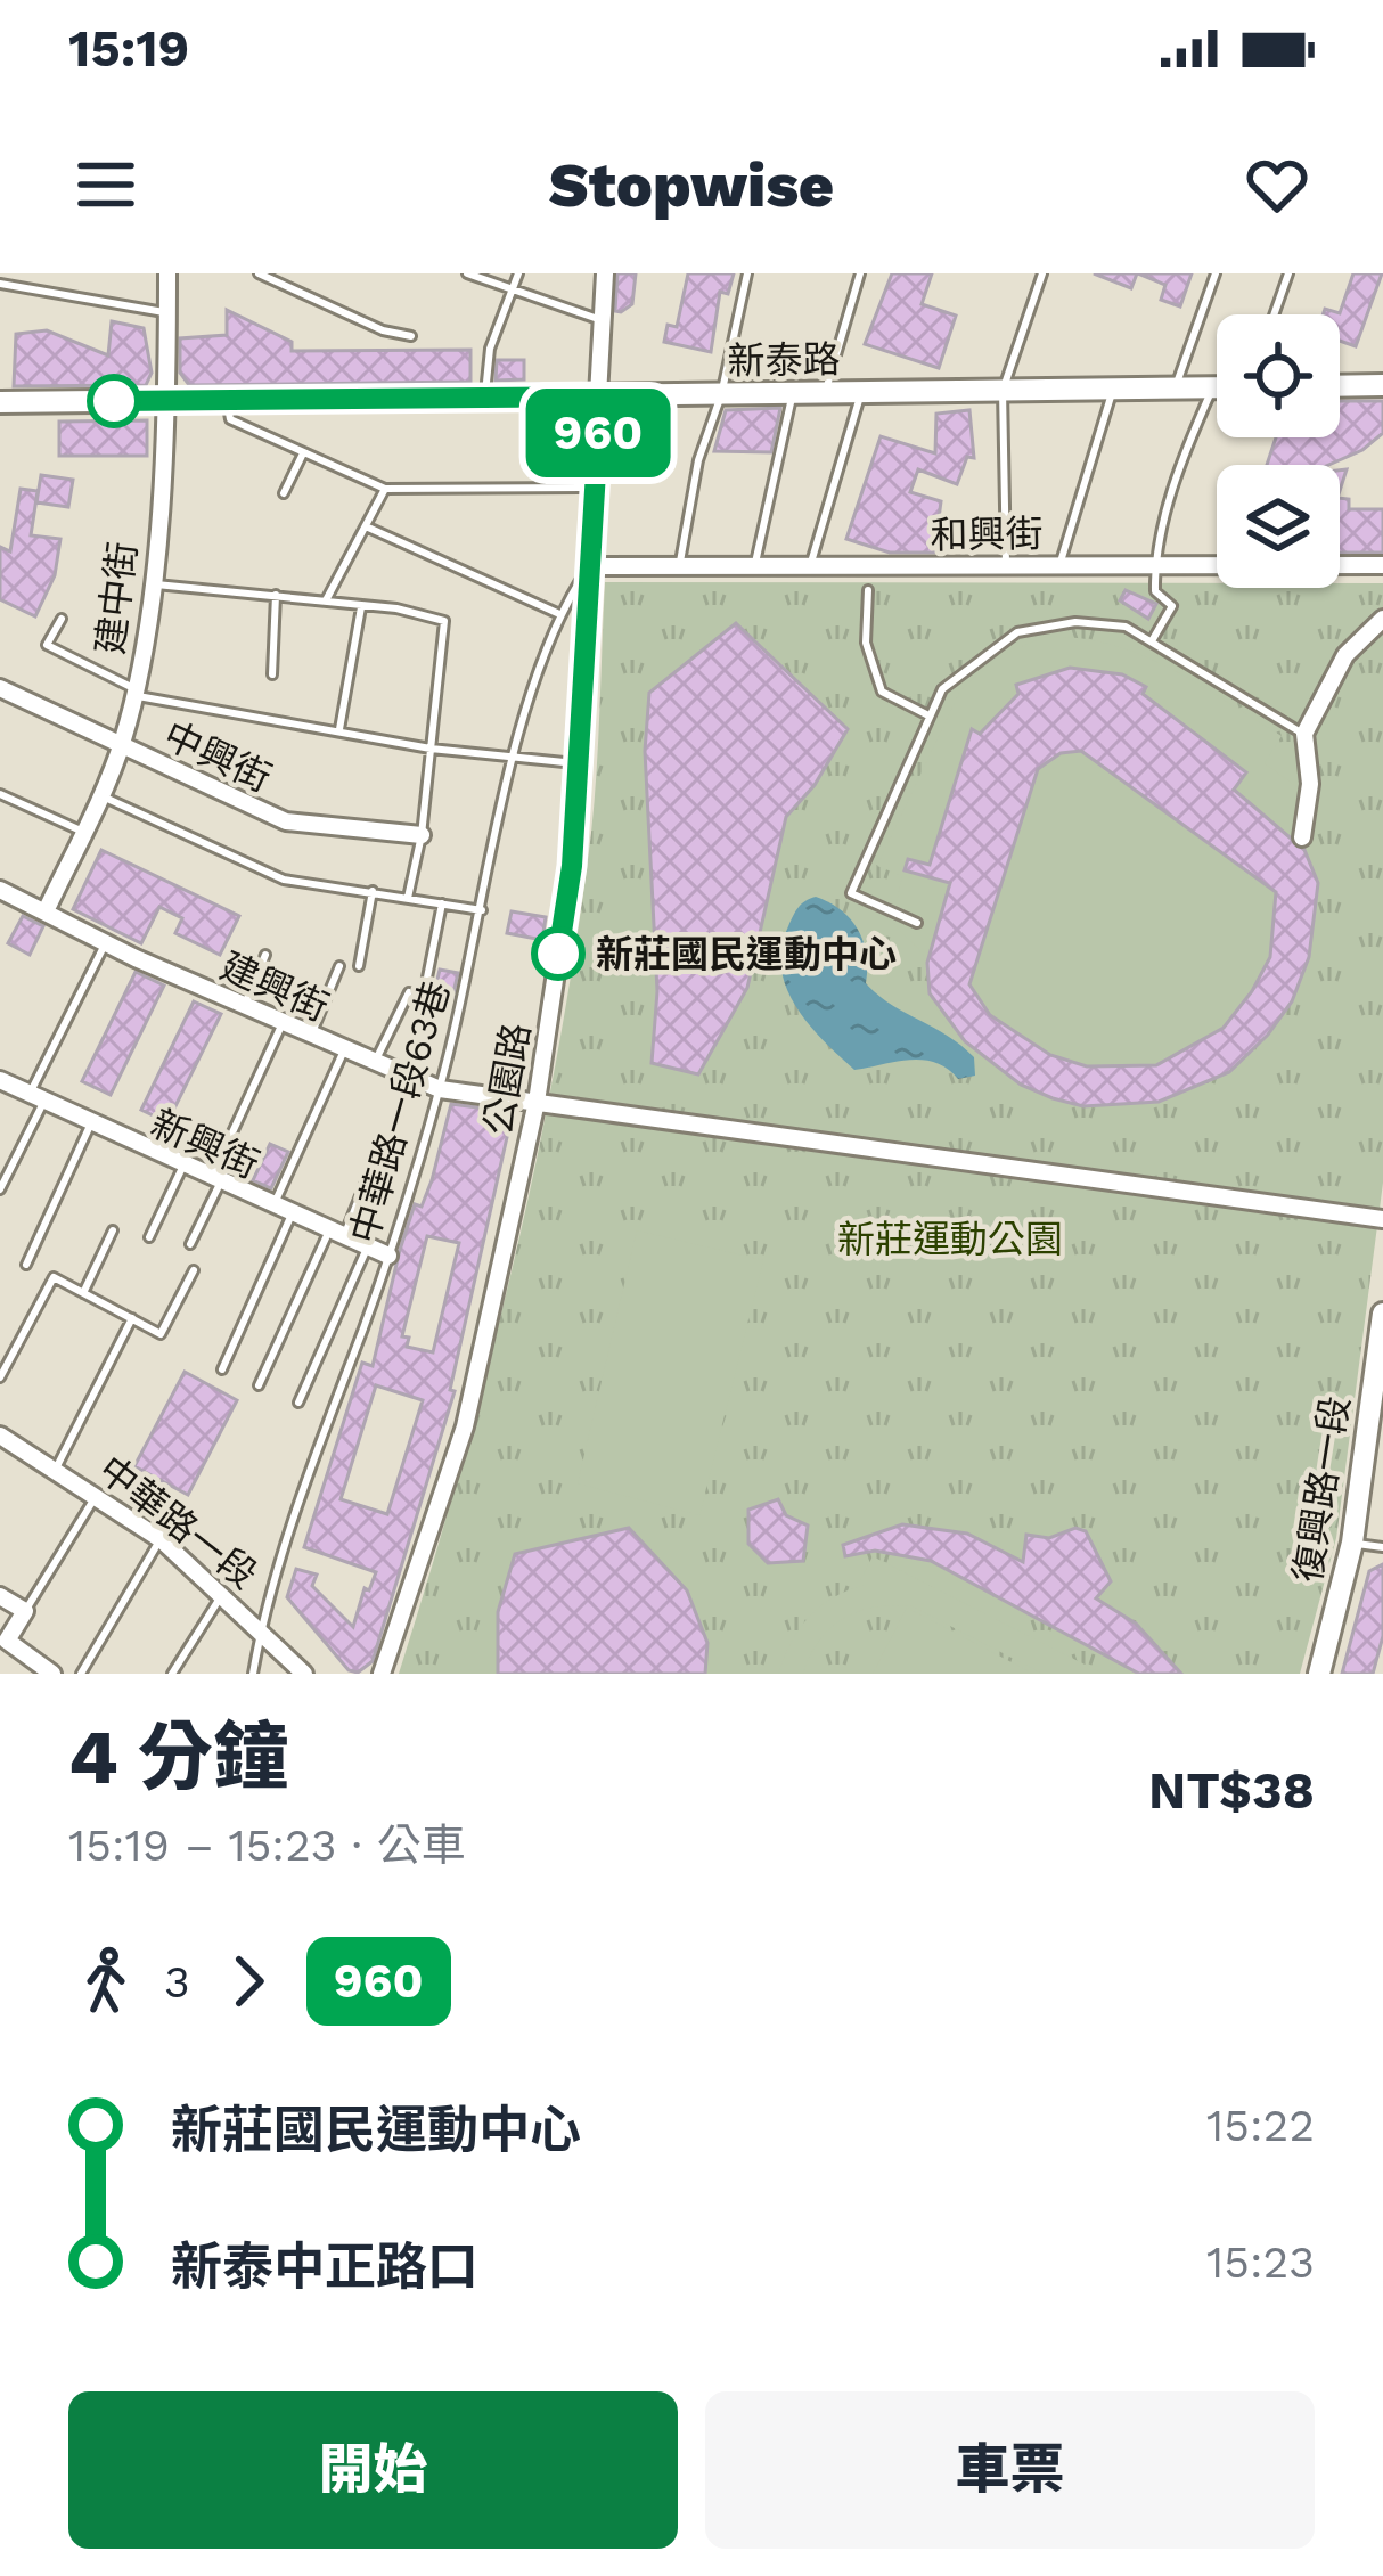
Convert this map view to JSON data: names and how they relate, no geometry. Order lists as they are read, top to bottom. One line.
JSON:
{"streets":{"main road":["新泰路","復興路一段"],"street":["和興街","建中街","中興街","建興街","公園路","新興街","中華路一段"],"lane":["中華路一段63巷"]},"crossings":[["新泰路","建中街"],["新泰路","公園路"],["和興街","公園路"],["和興街","中華路一段63巷"],["建中街","中興街"],["建中街","建興街"],["建興街","公園路"],["建興街","中華路一段63巷"],["公園路","中華路一段63巷"],["中華路一段63巷","新興街"],["中華路一段63巷","中華路一段"]],"parks":["新莊運動公園"],"places":["新莊國民運動中心"],"lines":["bus line 960"],"page":{"status":"15:19","header":"Stopwise","on_map":"960","heading":["4 分鐘","15:19 – 15:23 · 公車","NT$38"],"legs":["3","960"],"list":[{"name":"新莊國民運動中心","value":"15:22"},{"name":"新泰中正路口","value":"15:23"}],"buttons":["開始","車票"]}}
